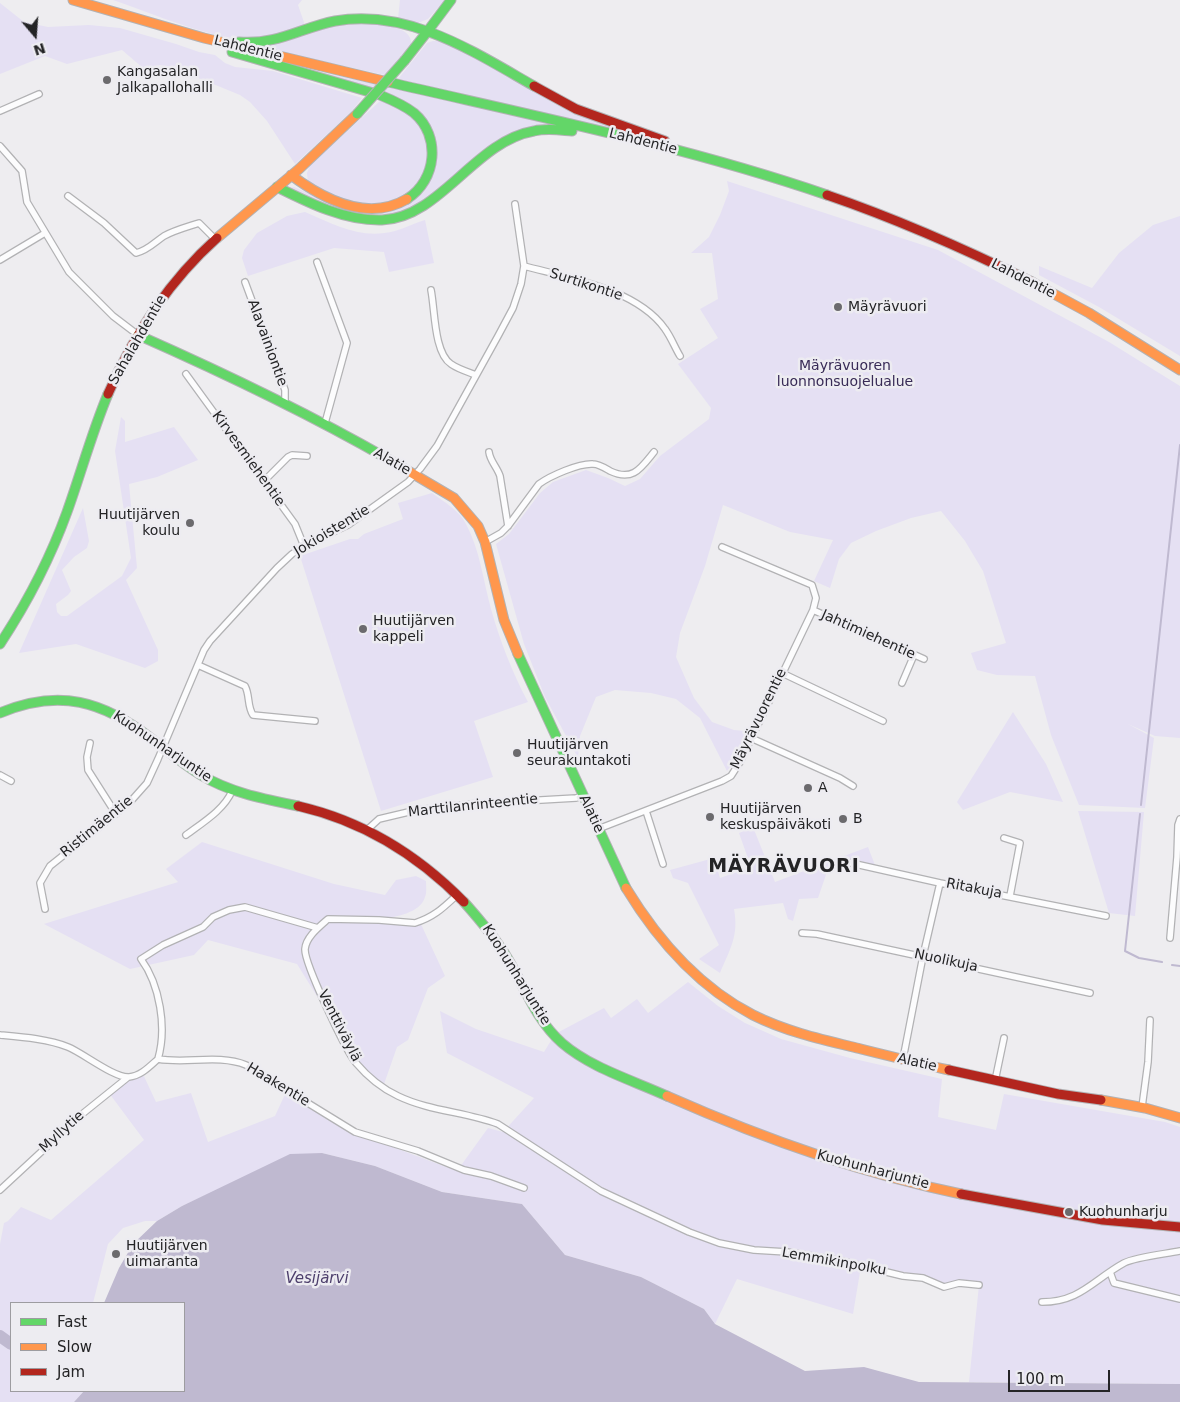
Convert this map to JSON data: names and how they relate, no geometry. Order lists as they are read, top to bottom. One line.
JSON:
{"streets":{"main road":["Lahdentie","Sahalahdentie","Alatie","Kuohunharjuntie"],"street":["Surtikontie","Alavainiontie","Kirvesmiehentie","Jokioistentie","Jahtimiehentie","Mäyrävuorentie","Marttilanrinteentie","Ristimäentie","Ritakuja","Nuolikuja","Venttiväylä","Haakentie","Myllytie","Lemmikinpolku"]},"crossings":[["Surtikontie","Jokioistentie"],["Sahalahdentie","Alatie"],["Alavainiontie","Alatie"],["Kirvesmiehentie","Jokioistentie"],["Alatie","Jokioistentie"],["Alatie","Mäyrävuorentie"],["Alatie","Marttilanrinteentie"],["Jokioistentie","Kuohunharjuntie"],["Jokioistentie","Ristimäentie"],["Jahtimiehentie","Mäyrävuorentie"],["Kuohunharjuntie","Marttilanrinteentie"],["Kuohunharjuntie","Ristimäentie"],["Venttiväylä","Lemmikinpolku"]],"districts":["MÄYRÄVUORI"],"water":["Vesijärvi"],"parks":["Mäyrävuoren luonnonsuojelualue"],"places":["Kangasalan Jalkapallohalli","Mäyrävuori","Huutijärven koulu","Huutijärven kappeli","Huutijärven seurakuntakoti","A","Huutijärven keskuspäiväkoti","B","Kuohunharju","Huutijärven uimaranta"],"legend":["Fast","Slow","Jam"],"scale_bar":"100 m","north":"bottom"}
